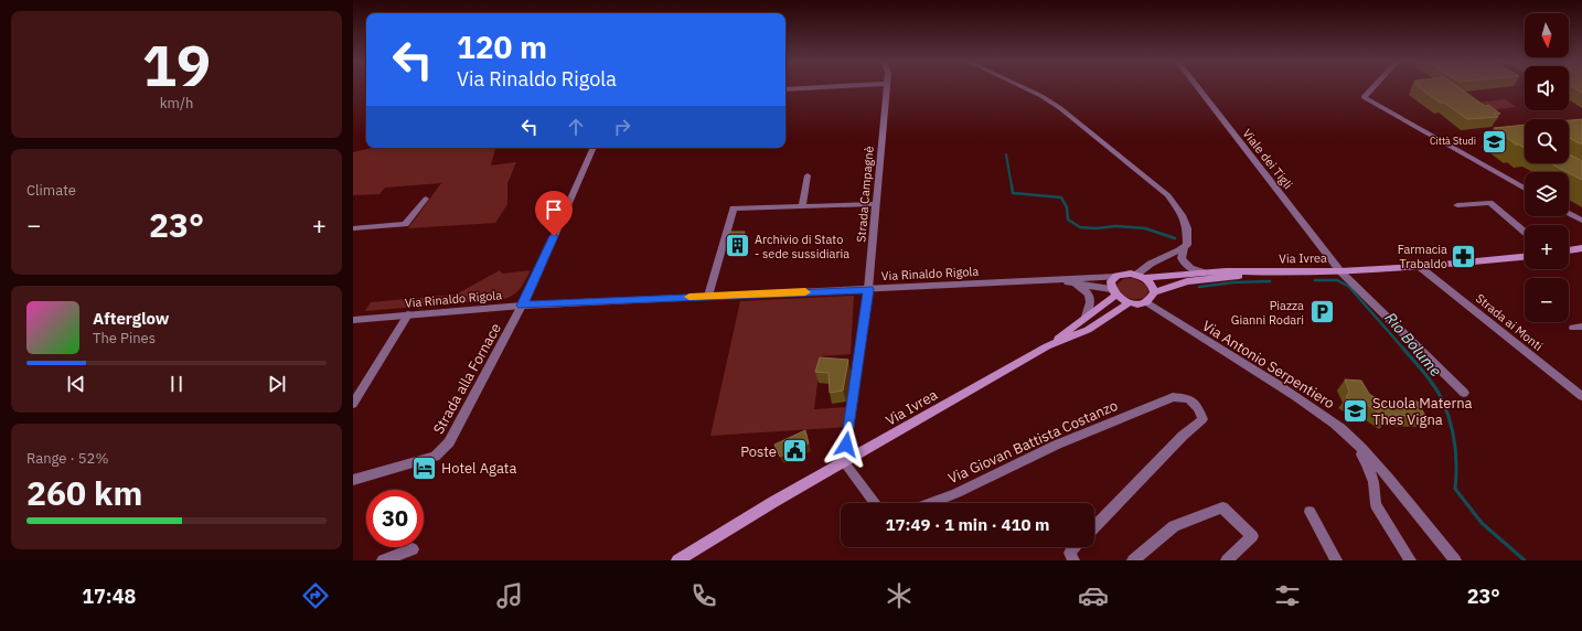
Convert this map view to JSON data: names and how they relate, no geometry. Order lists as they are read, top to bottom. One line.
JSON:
{"streets":{"main road":["Via Ivrea"],"street":["Viale dei Tigli","Strada Campagnè","Via Rinaldo Rigola","Strada ai Monti","Via Antonio Serpentiero","Strada alla Fornace","Via Giovan Battista Costanzo"]},"crossings":[["Viale dei Tigli","Via Ivrea"],["Strada Campagnè","Via Ivrea"],["Strada Campagnè","Via Rinaldo Rigola"],["Via Ivrea","Via Rinaldo Rigola"],["Via Ivrea","Strada ai Monti"],["Via Ivrea","Via Antonio Serpentiero"],["Via Rinaldo Rigola","Via Antonio Serpentiero"],["Via Rinaldo Rigola","Strada alla Fornace"]],"water":["Rio Bolume"],"places":{"school or university":["Città Studi","Scuola Materna Thes Vigna"],"building":["Archivio di Stato - sede sussidiaria"],"pharmacy":["Farmacia Trabaldo"],"parking":["Piazza Gianni Rodari"],"public building":["Poste"],"hotel":["Hotel Agata"]},"north":"bottom","page":{"tile":[["19","km/h"],"Climate",["Range · 52%","260 km"]],"map_buttons":["+","−"],"turn":["120 m","Via Rinaldo Rigola"],"heat":["−","23°","+"],"song":["Afterglow","The Pines"],"limit":"30","trip":"17:49 · 1 min · 410 m","tabs":["17:48","23°"]}}
